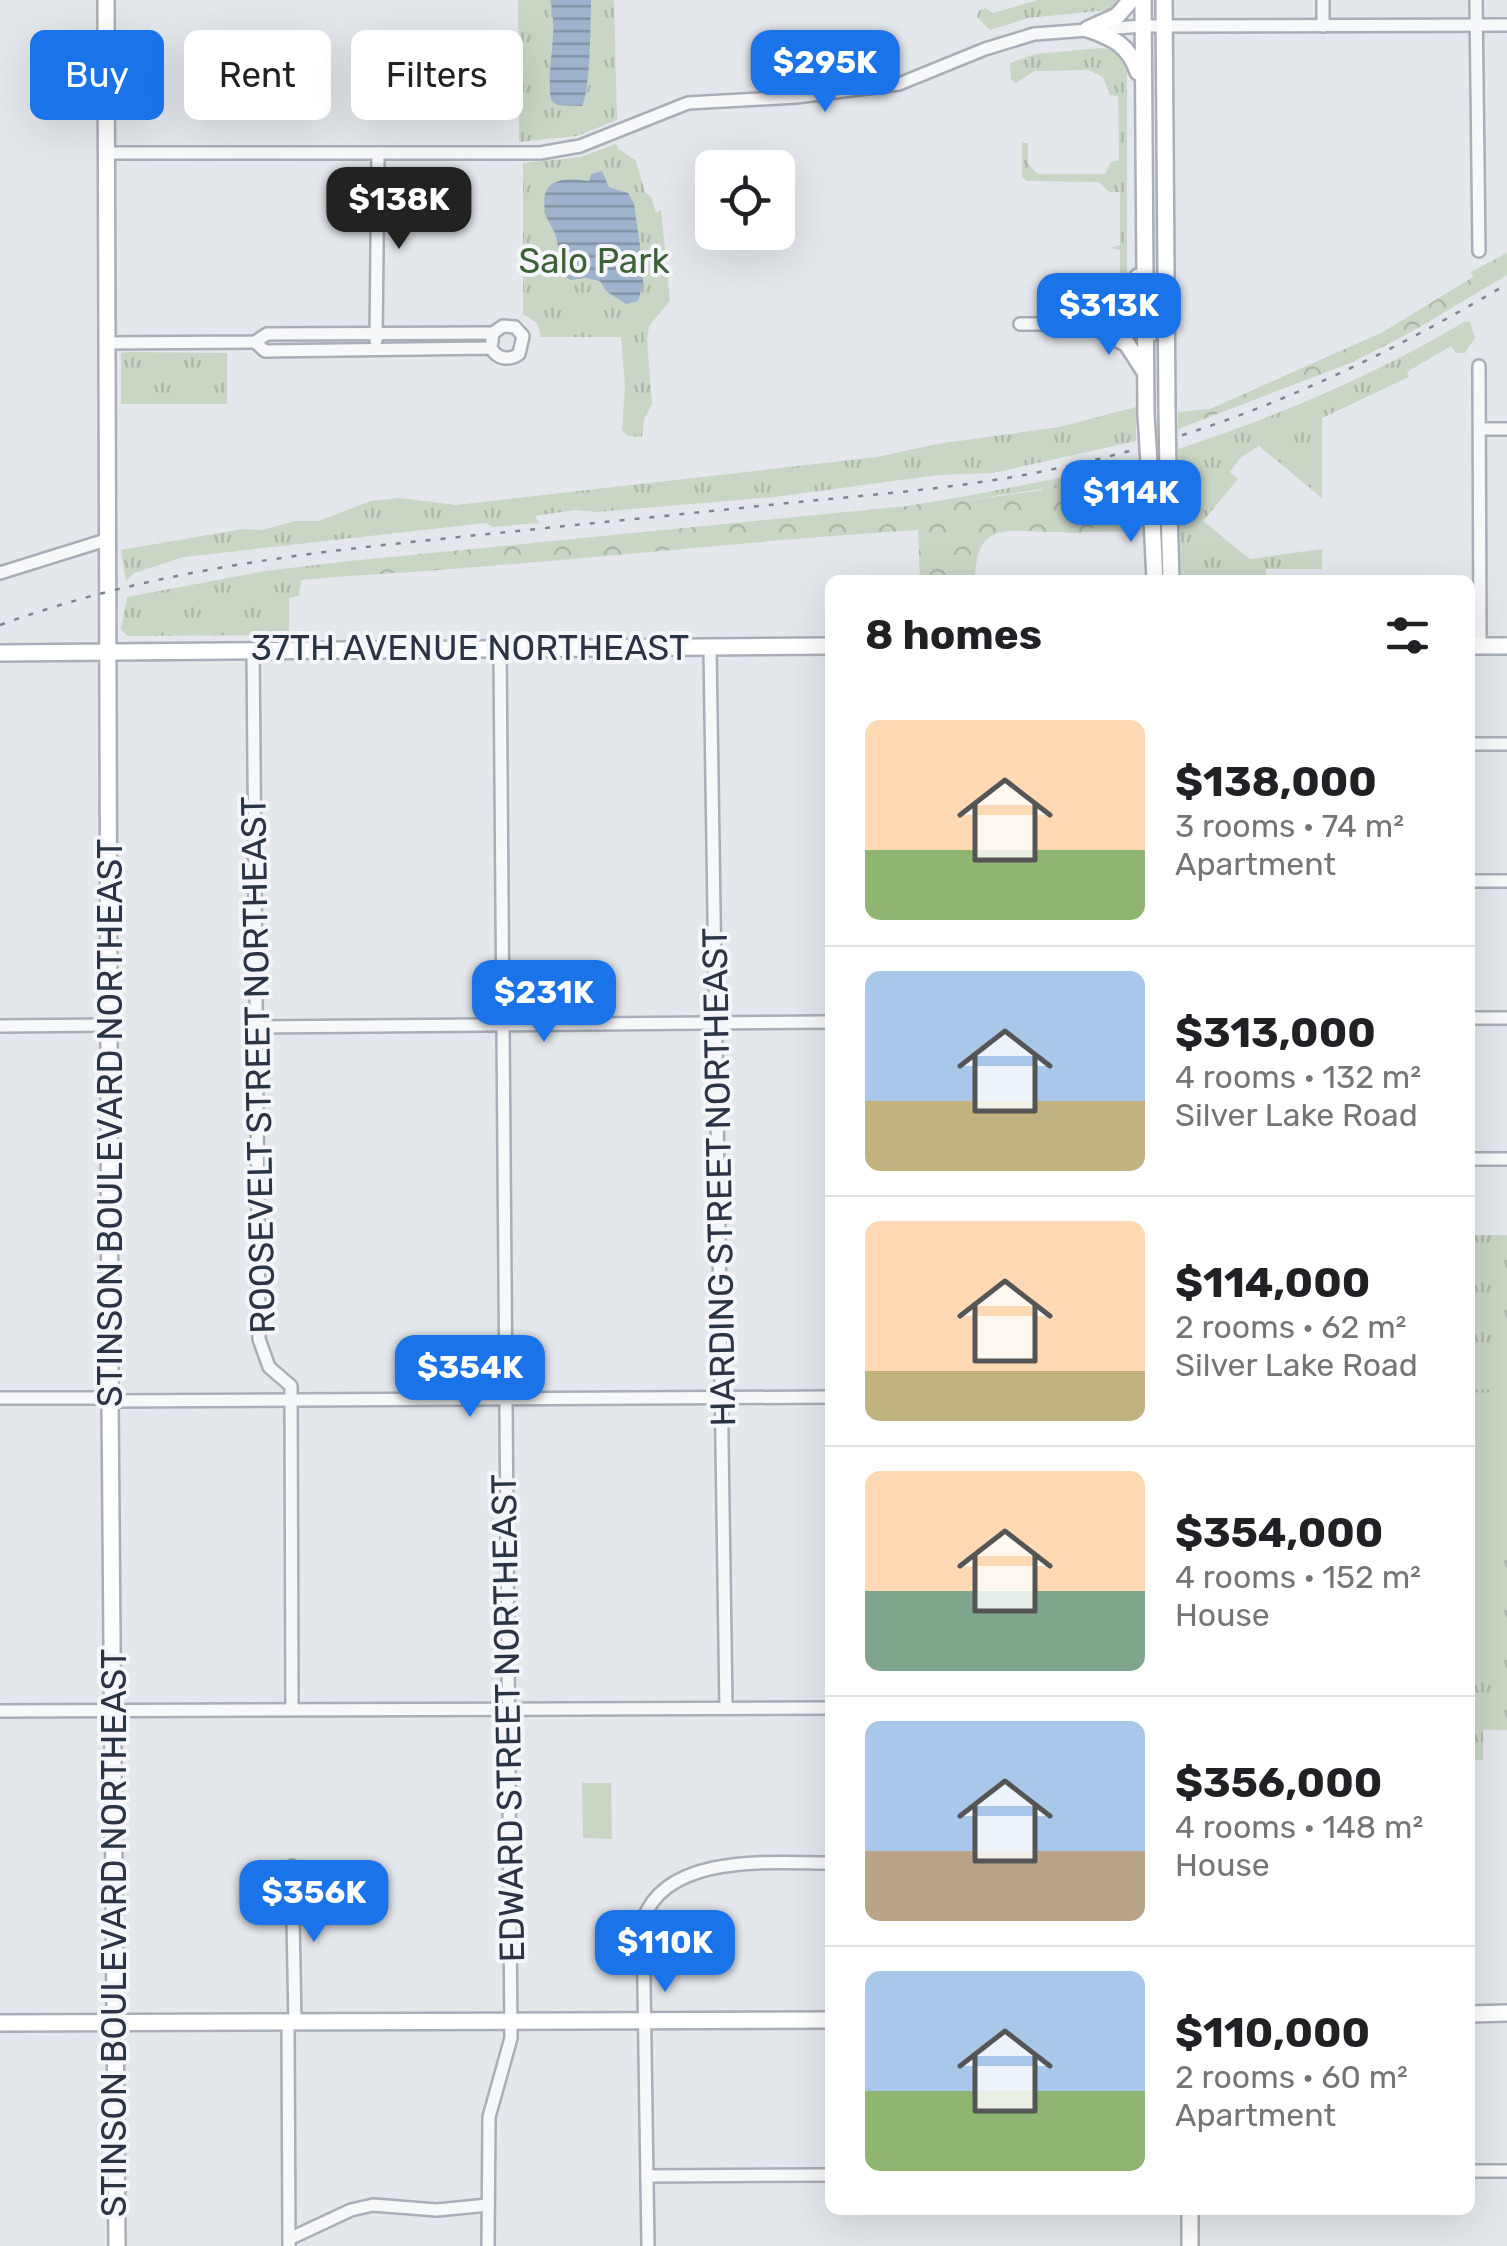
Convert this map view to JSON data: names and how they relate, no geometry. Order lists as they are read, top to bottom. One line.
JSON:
{"streets":{"street":["37TH AVENUE NORTHEAST","ROOSEVELT STREET NORTHEAST","STINSON BOULEVARD NORTHEAST","HARDING STREET NORTHEAST","EDWARD STREET NORTHEAST"]},"crossings":[["37TH AVENUE NORTHEAST","ROOSEVELT STREET NORTHEAST"],["37TH AVENUE NORTHEAST","STINSON BOULEVARD NORTHEAST"],["37TH AVENUE NORTHEAST","HARDING STREET NORTHEAST"],["37TH AVENUE NORTHEAST","EDWARD STREET NORTHEAST"]],"parks":["Salo Park"],"page":{"price":["$295K","$138K","$313K","$114K","$231K","$354K","$356K","$110K"],"chip":["Buy","Rent","Filters"],"heading":"8 homes","list":[{"name":"$138,000","note":"3 rooms · 74 m² · Apartment"},{"name":"$313,000","note":"4 rooms · 132 m² · Silver Lake Road"},{"name":"$114,000","note":"2 rooms · 62 m² · Silver Lake Road"},{"name":"$354,000","note":"4 rooms · 152 m² · House"},{"name":"$356,000","note":"4 rooms · 148 m² · House"},{"name":"$110,000","note":"2 rooms · 60 m² · Apartment"}]}}
